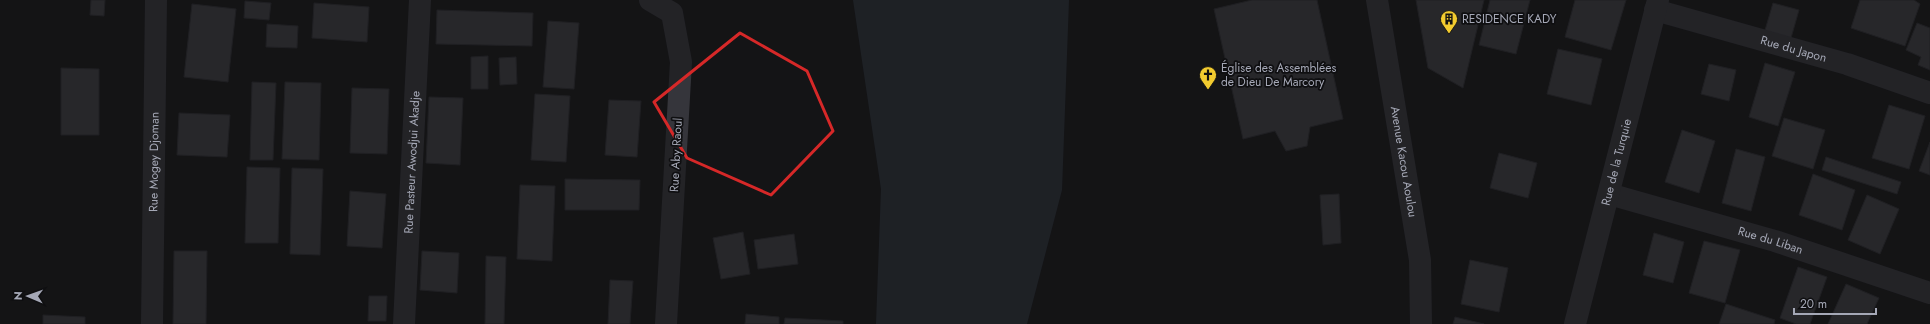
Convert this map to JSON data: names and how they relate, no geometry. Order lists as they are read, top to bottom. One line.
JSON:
{"streets":{"street":["Rue du Japon","Rue Aby Raoul","Rue Mogey Djoman","Rue Pasteur Awodjui Akadje","Avenue Kacou Aoulou","Rue de la Turquie","Rue du Liban"]},"crossings":[["Rue du Japon","Rue de la Turquie"],["Rue de la Turquie","Rue du Liban"]],"places":{"building":["RESIDENCE KADY"],"church":["Église des Assemblées de Dieu De Marcory"]},"scale_bar":"20 m","north":"left"}
